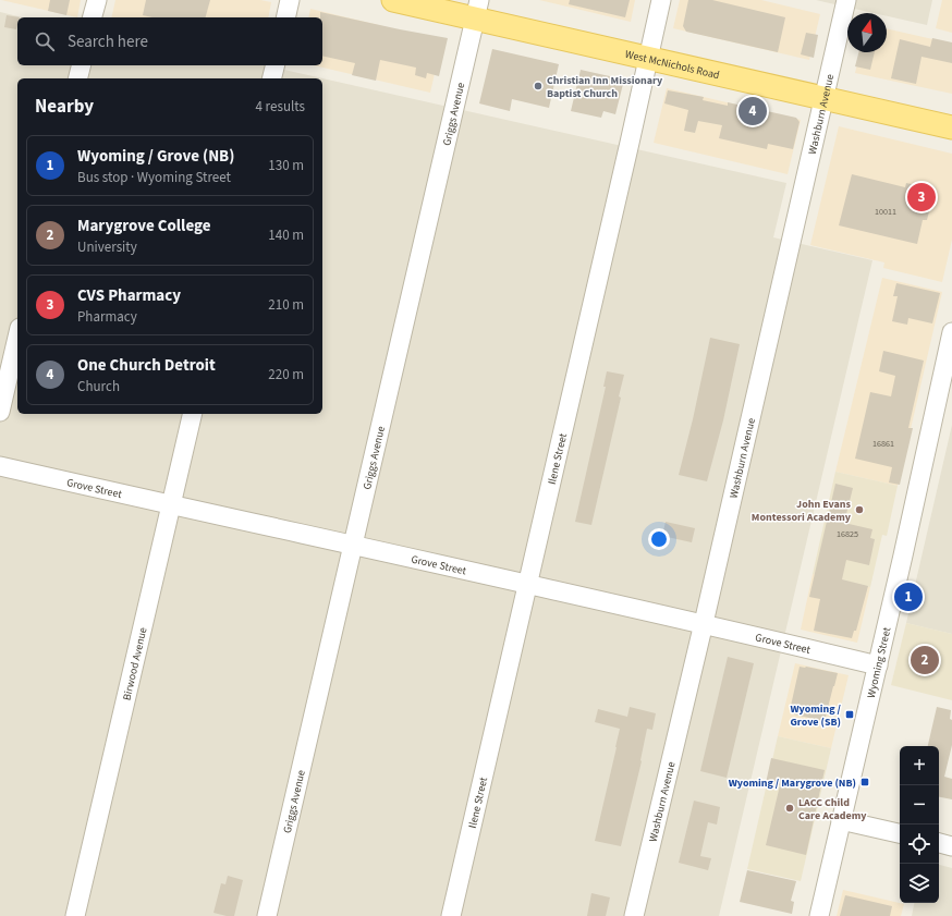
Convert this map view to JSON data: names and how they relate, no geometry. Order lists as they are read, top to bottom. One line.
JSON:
{"streets":{"main road":["West McNichols Road"],"street":["Griggs Avenue","Washburn Avenue","Ilene Street","Grove Street","Wyoming Street","Birwood Avenue"]},"crossings":[["West McNichols Road","Griggs Avenue"],["West McNichols Road","Washburn Avenue"],["West McNichols Road","Ilene Street"],["Griggs Avenue","Grove Street"],["Washburn Avenue","Grove Street"],["Ilene Street","Grove Street"],["Grove Street","Wyoming Street"],["Grove Street","Birwood Avenue"]],"places":{"other":["Christian Inn Missionary Baptist Church","John Evans Montessori Academy","LACC Child Care Academy"],"transit":["Wyoming / Grove (SB)","Wyoming / Marygrove (NB)"]},"house_numbers":["10011","16861","16825"],"north":"top","page":{"search":"Search here","heading":["Nearby","4 results"],"pins":["4","3","1","2"],"list":[{"mark":"1","name":"Wyoming / Grove (NB)","note":"Bus stop · Wyoming Street","value":"130 m"},{"mark":"2","name":"Marygrove College","note":"University","value":"140 m"},{"mark":"3","name":"CVS Pharmacy","note":"Pharmacy","value":"210 m"},{"mark":"4","name":"One Church Detroit","note":"Church","value":"220 m"}],"map_buttons":["+","−"]}}
